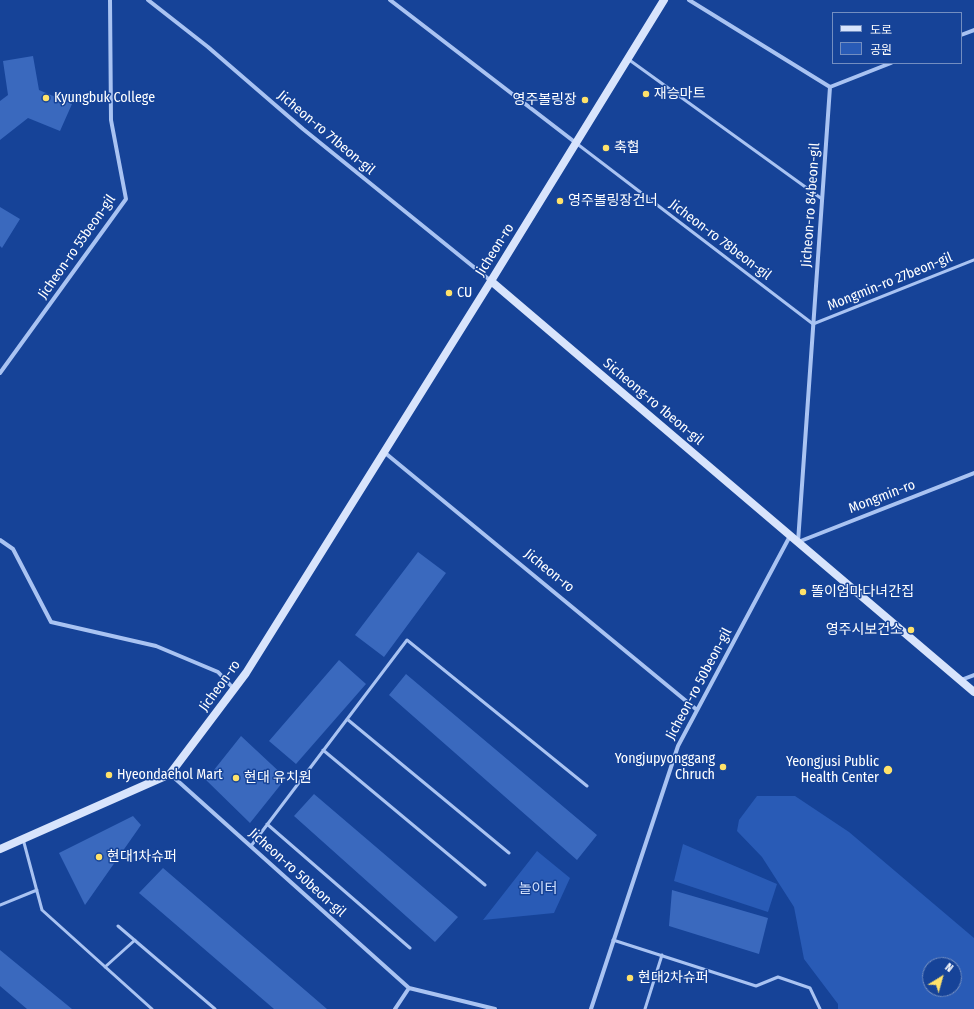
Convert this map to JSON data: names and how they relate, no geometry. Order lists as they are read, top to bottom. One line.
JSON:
{"streets":{"main road":["Jicheon-ro","Sicheong-ro 1beon-gil"],"street":["Jicheon-ro 71beon-gil","Jicheon-ro 84beon-gil","Jicheon-ro 55beon-gil","Mongmin-ro","Jicheon-ro 50beon-gil"],"lane":["Jicheon-ro 78beon-gil","Mongmin-ro 27beon-gil"]},"crossings":[["Jicheon-ro 71beon-gil","Jicheon-ro"],["Jicheon-ro 71beon-gil","Sicheong-ro 1beon-gil"],["Jicheon-ro 84beon-gil","Jicheon-ro 78beon-gil"],["Jicheon-ro 84beon-gil","Mongmin-ro 27beon-gil"],["Jicheon-ro 78beon-gil","Jicheon-ro"],["Jicheon-ro 78beon-gil","Mongmin-ro 27beon-gil"],["Jicheon-ro","Sicheong-ro 1beon-gil"],["Jicheon-ro","Jicheon-ro 50beon-gil"],["Sicheong-ro 1beon-gil","Mongmin-ro"],["Sicheong-ro 1beon-gil","Jicheon-ro 50beon-gil"]],"parks":["놀이터"],"places":["재승마트","Kyungbuk College","영주볼링장","축협","영주볼링장건너","CU","똘이엄마다녀간집","영주시보건소","Yongjupyonggang Chruch","Yeongjusi Public Health Center","Hyeondaehol Mart","현대 유치원","현대1차슈퍼","현대2차슈퍼"],"legend":["도로","공원"],"north":"top right"}
